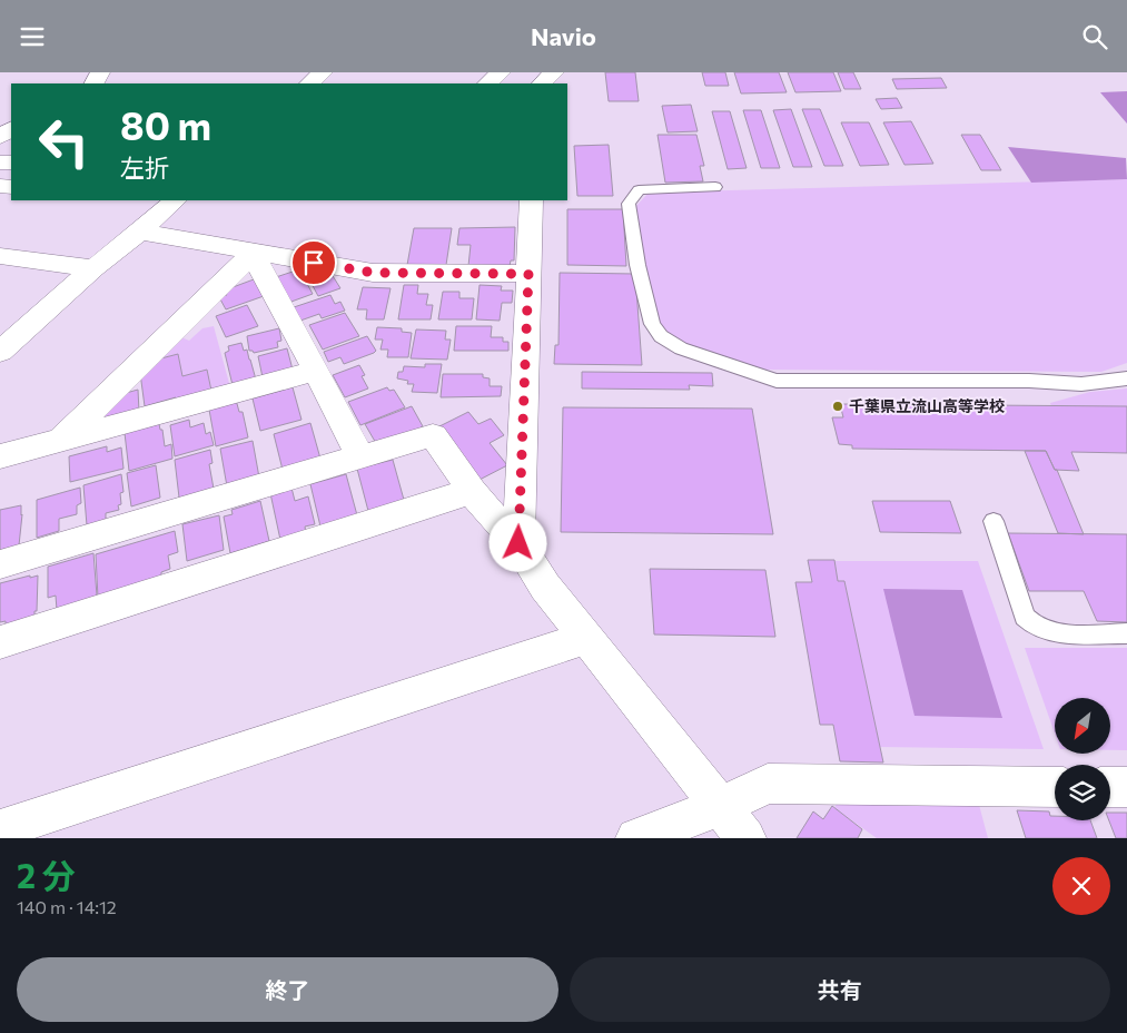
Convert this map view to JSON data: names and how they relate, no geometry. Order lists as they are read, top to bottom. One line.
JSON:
{"places":["千葉県立流山高等学校"],"north":"bottom left","page":{"header":"Navio","turn":["80 m","左折"],"heading":["2 分","140 m · 14:12"],"buttons":["終了","共有"]}}
